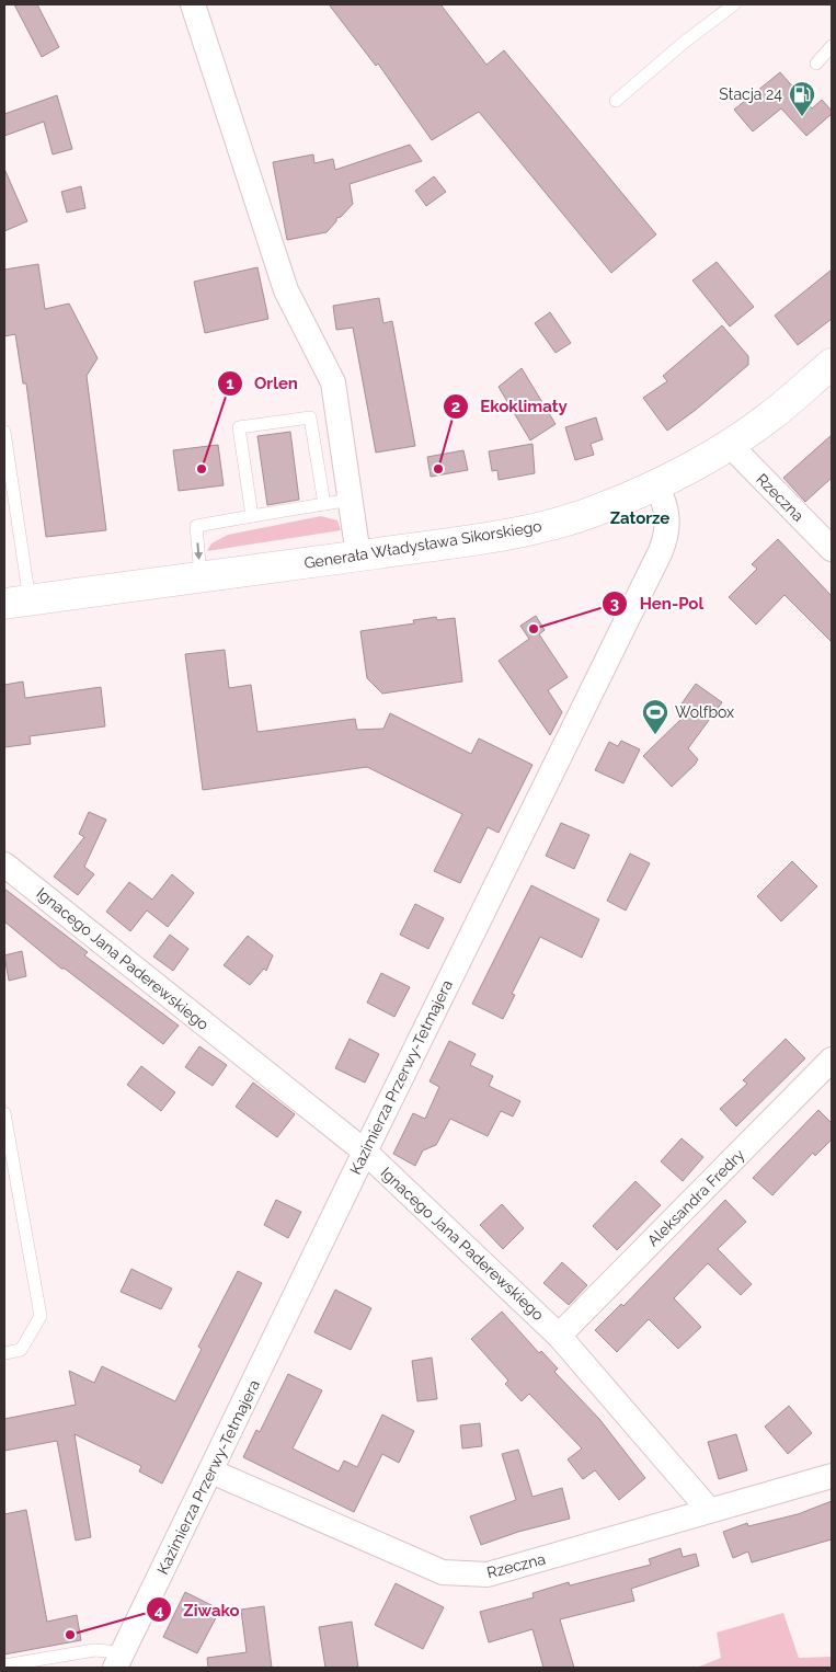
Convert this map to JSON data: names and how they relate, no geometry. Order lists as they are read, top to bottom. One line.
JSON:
{"streets":{"main road":["Generała Władysława Sikorskiego"],"street":["Rzeczna","Ignacego Jana Paderewskiego","Kazimierza Przerwy-Tetmajera","Aleksandra Fredry"]},"crossings":[["Rzeczna","Generała Władysława Sikorskiego"],["Rzeczna","Ignacego Jana Paderewskiego"],["Rzeczna","Kazimierza Przerwy-Tetmajera"],["Generała Władysława Sikorskiego","Kazimierza Przerwy-Tetmajera"],["Ignacego Jana Paderewskiego","Kazimierza Przerwy-Tetmajera"],["Ignacego Jana Paderewskiego","Aleksandra Fredry"]],"districts":["Zatorze"],"places":{"fuel station":["Stacja 24"],"other":["Orlen","Ekoklimaty","Hen-Pol","Ziwako"],"sports":["Wolfbox"]}}
